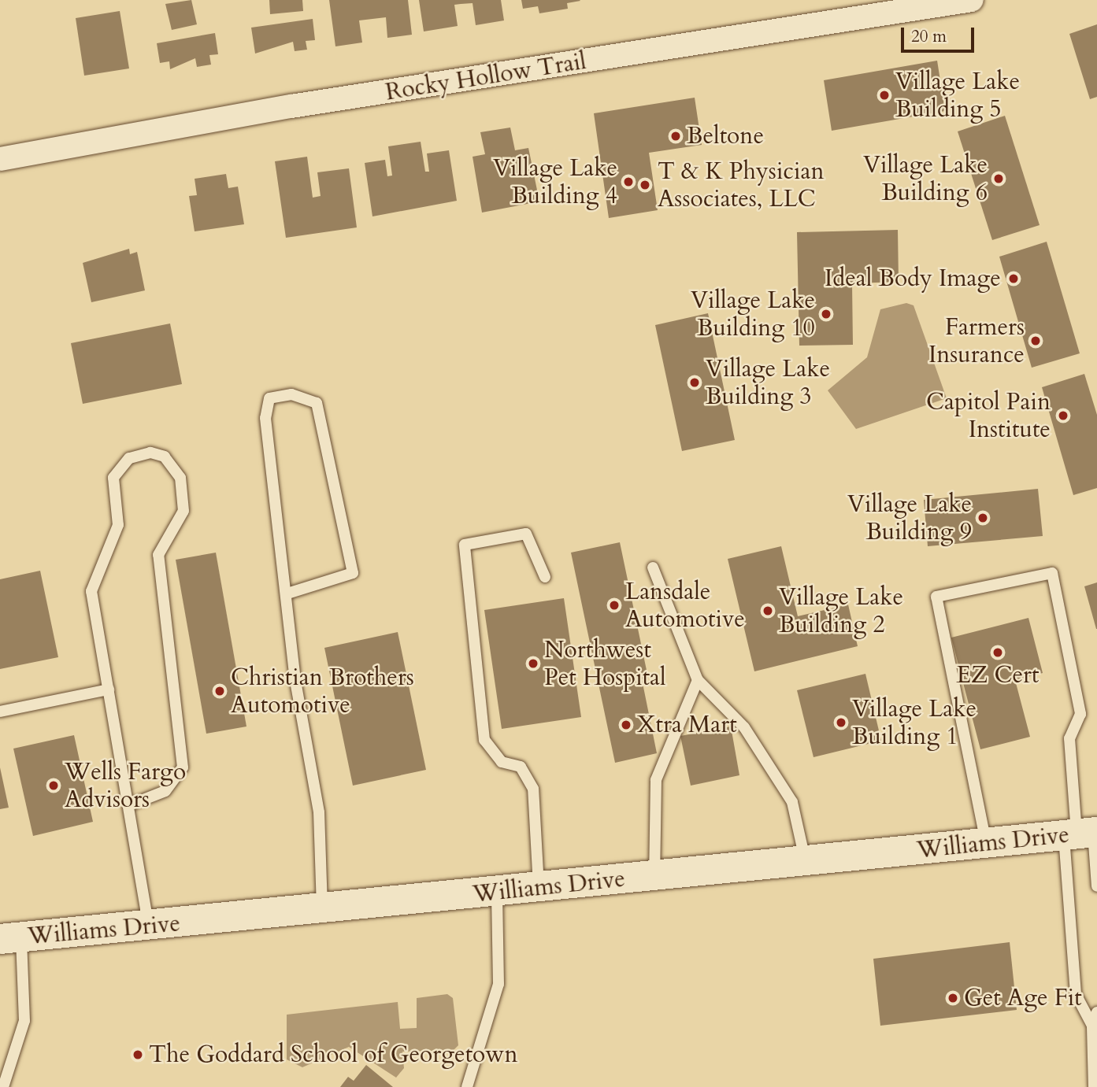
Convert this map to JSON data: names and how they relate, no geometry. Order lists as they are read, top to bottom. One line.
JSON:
{"streets":{"main road":["Williams Drive"],"street":["Rocky Hollow Trail"]},"places":["Village Lake Building 5","Beltone","Village Lake Building 6","Village Lake Building 4","T & K Physician Associates, LLC","Ideal Body Image","Village Lake Building 10","Farmers Insurance","Village Lake Building 3","Capitol Pain Institute","Village Lake Building 9","Lansdale Automotive","Village Lake Building 2","EZ Cert","Northwest Pet Hospital","Christian Brothers Automotive","Village Lake Building 1","Xtra Mart","Wells Fargo Advisors","Get Age Fit","The Goddard School of Georgetown"],"scale_bar":"20 m"}
